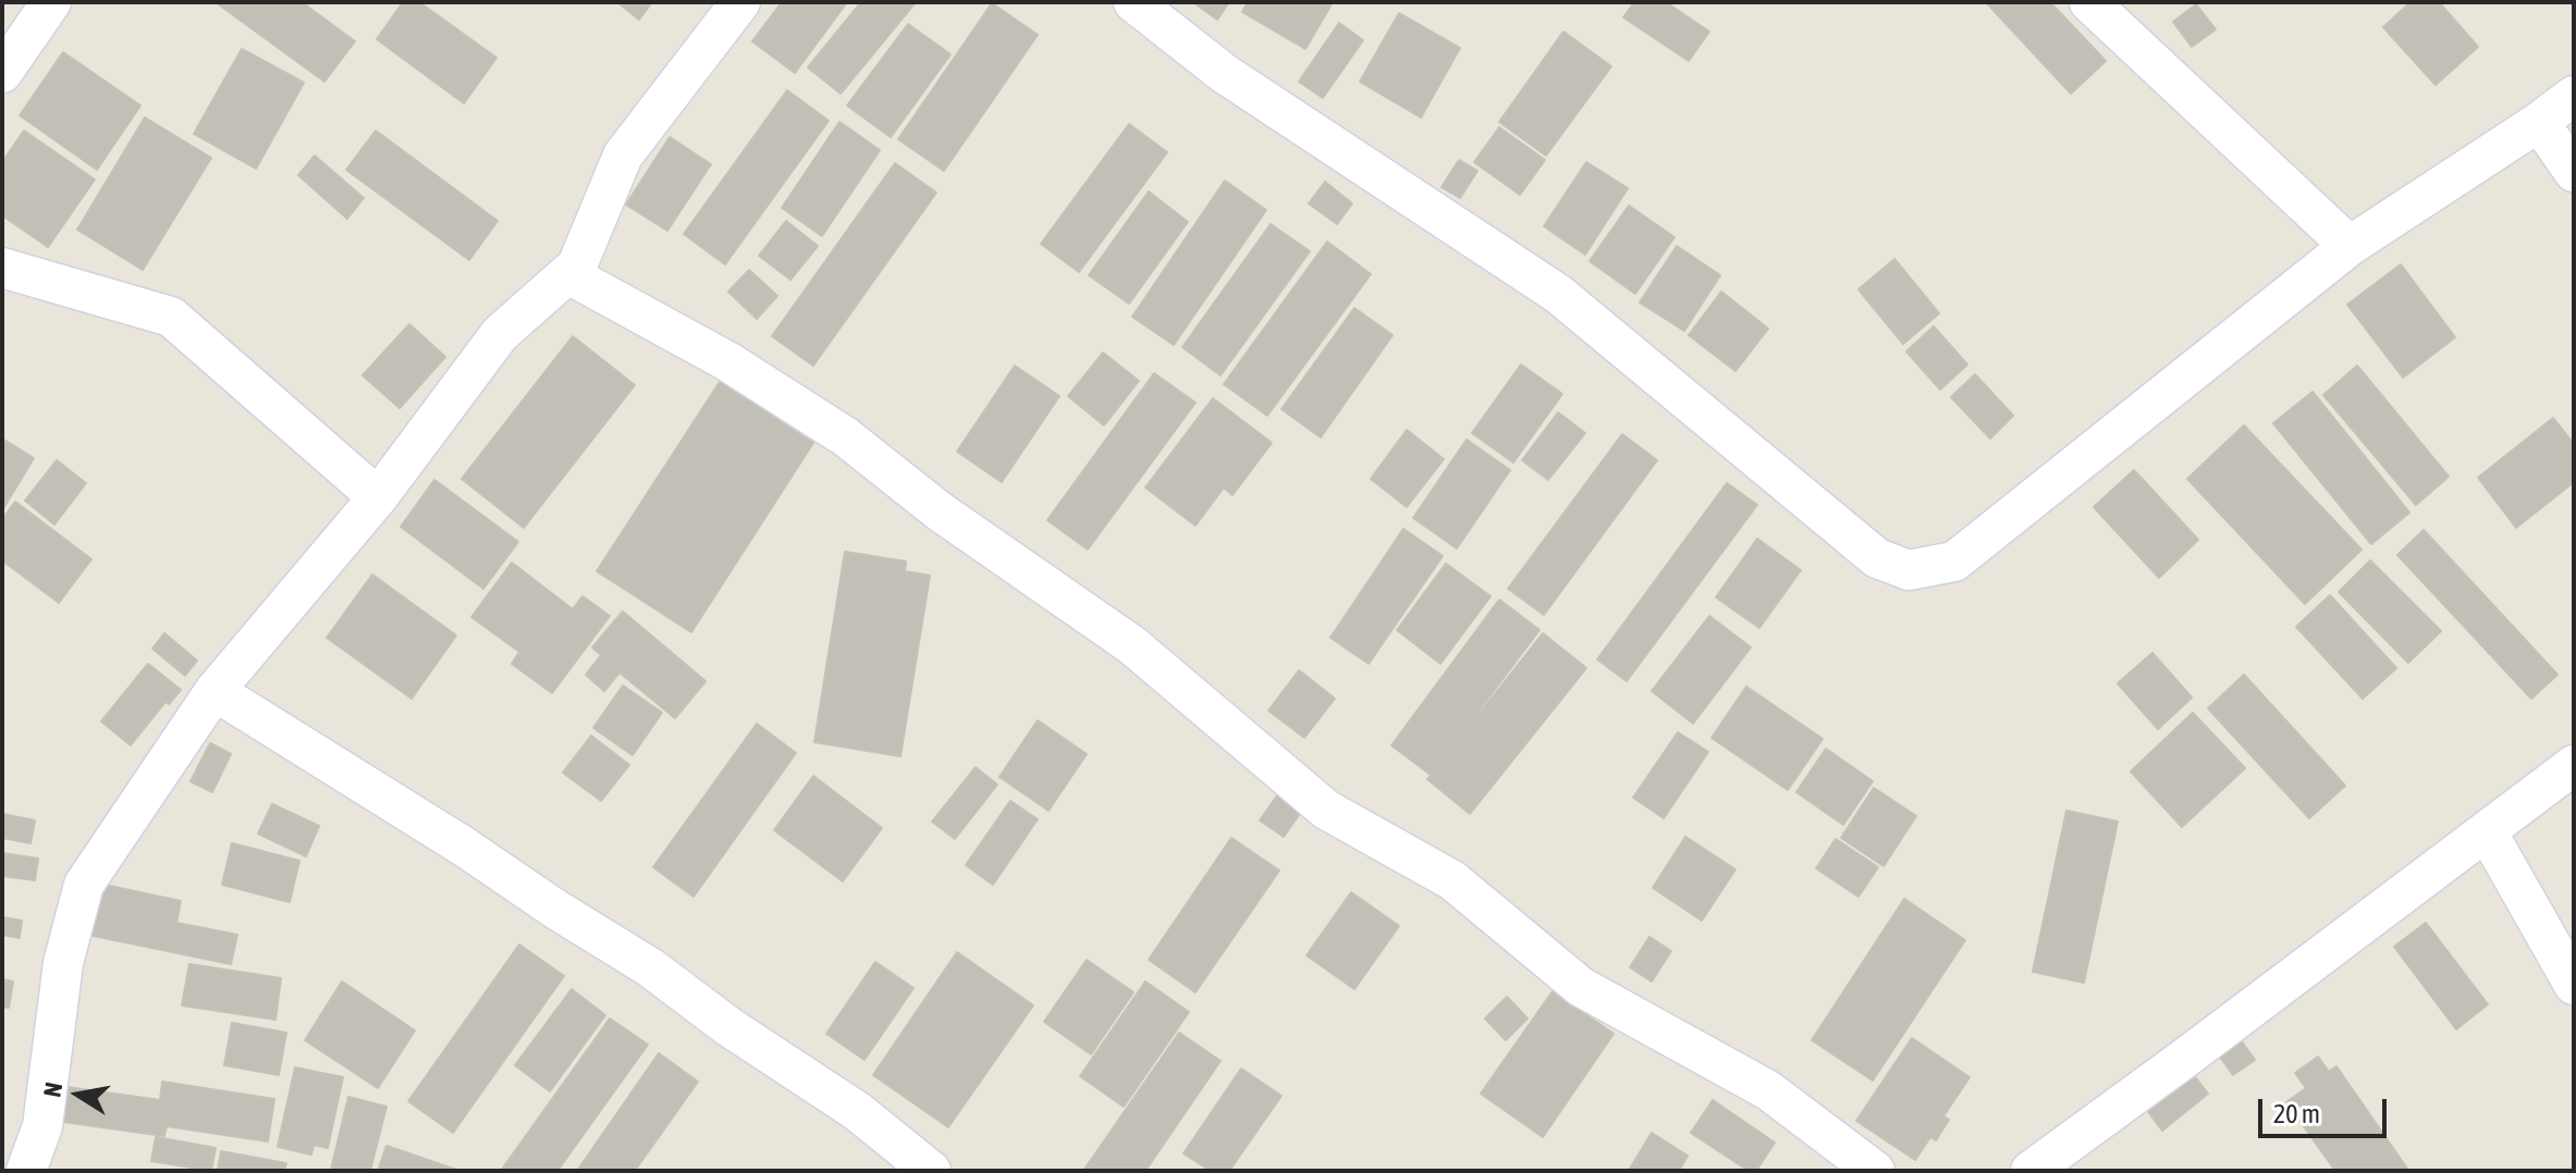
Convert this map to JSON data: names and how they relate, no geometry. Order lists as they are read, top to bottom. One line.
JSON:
{"scale_bar":"20 m","north":"left"}
